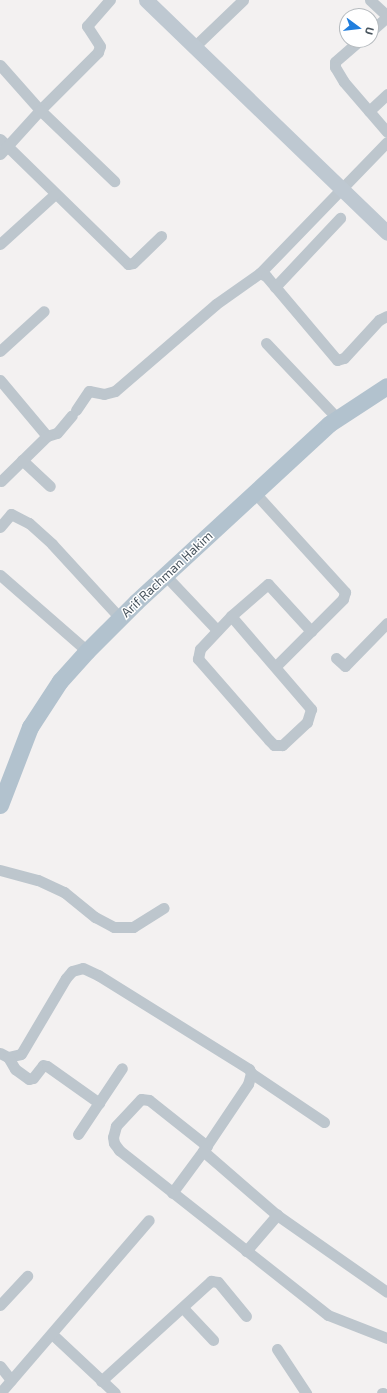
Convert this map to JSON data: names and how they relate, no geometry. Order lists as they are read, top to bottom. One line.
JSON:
{"streets":{"main road":["Arif Rachman Hakim"]},"north":"right"}
